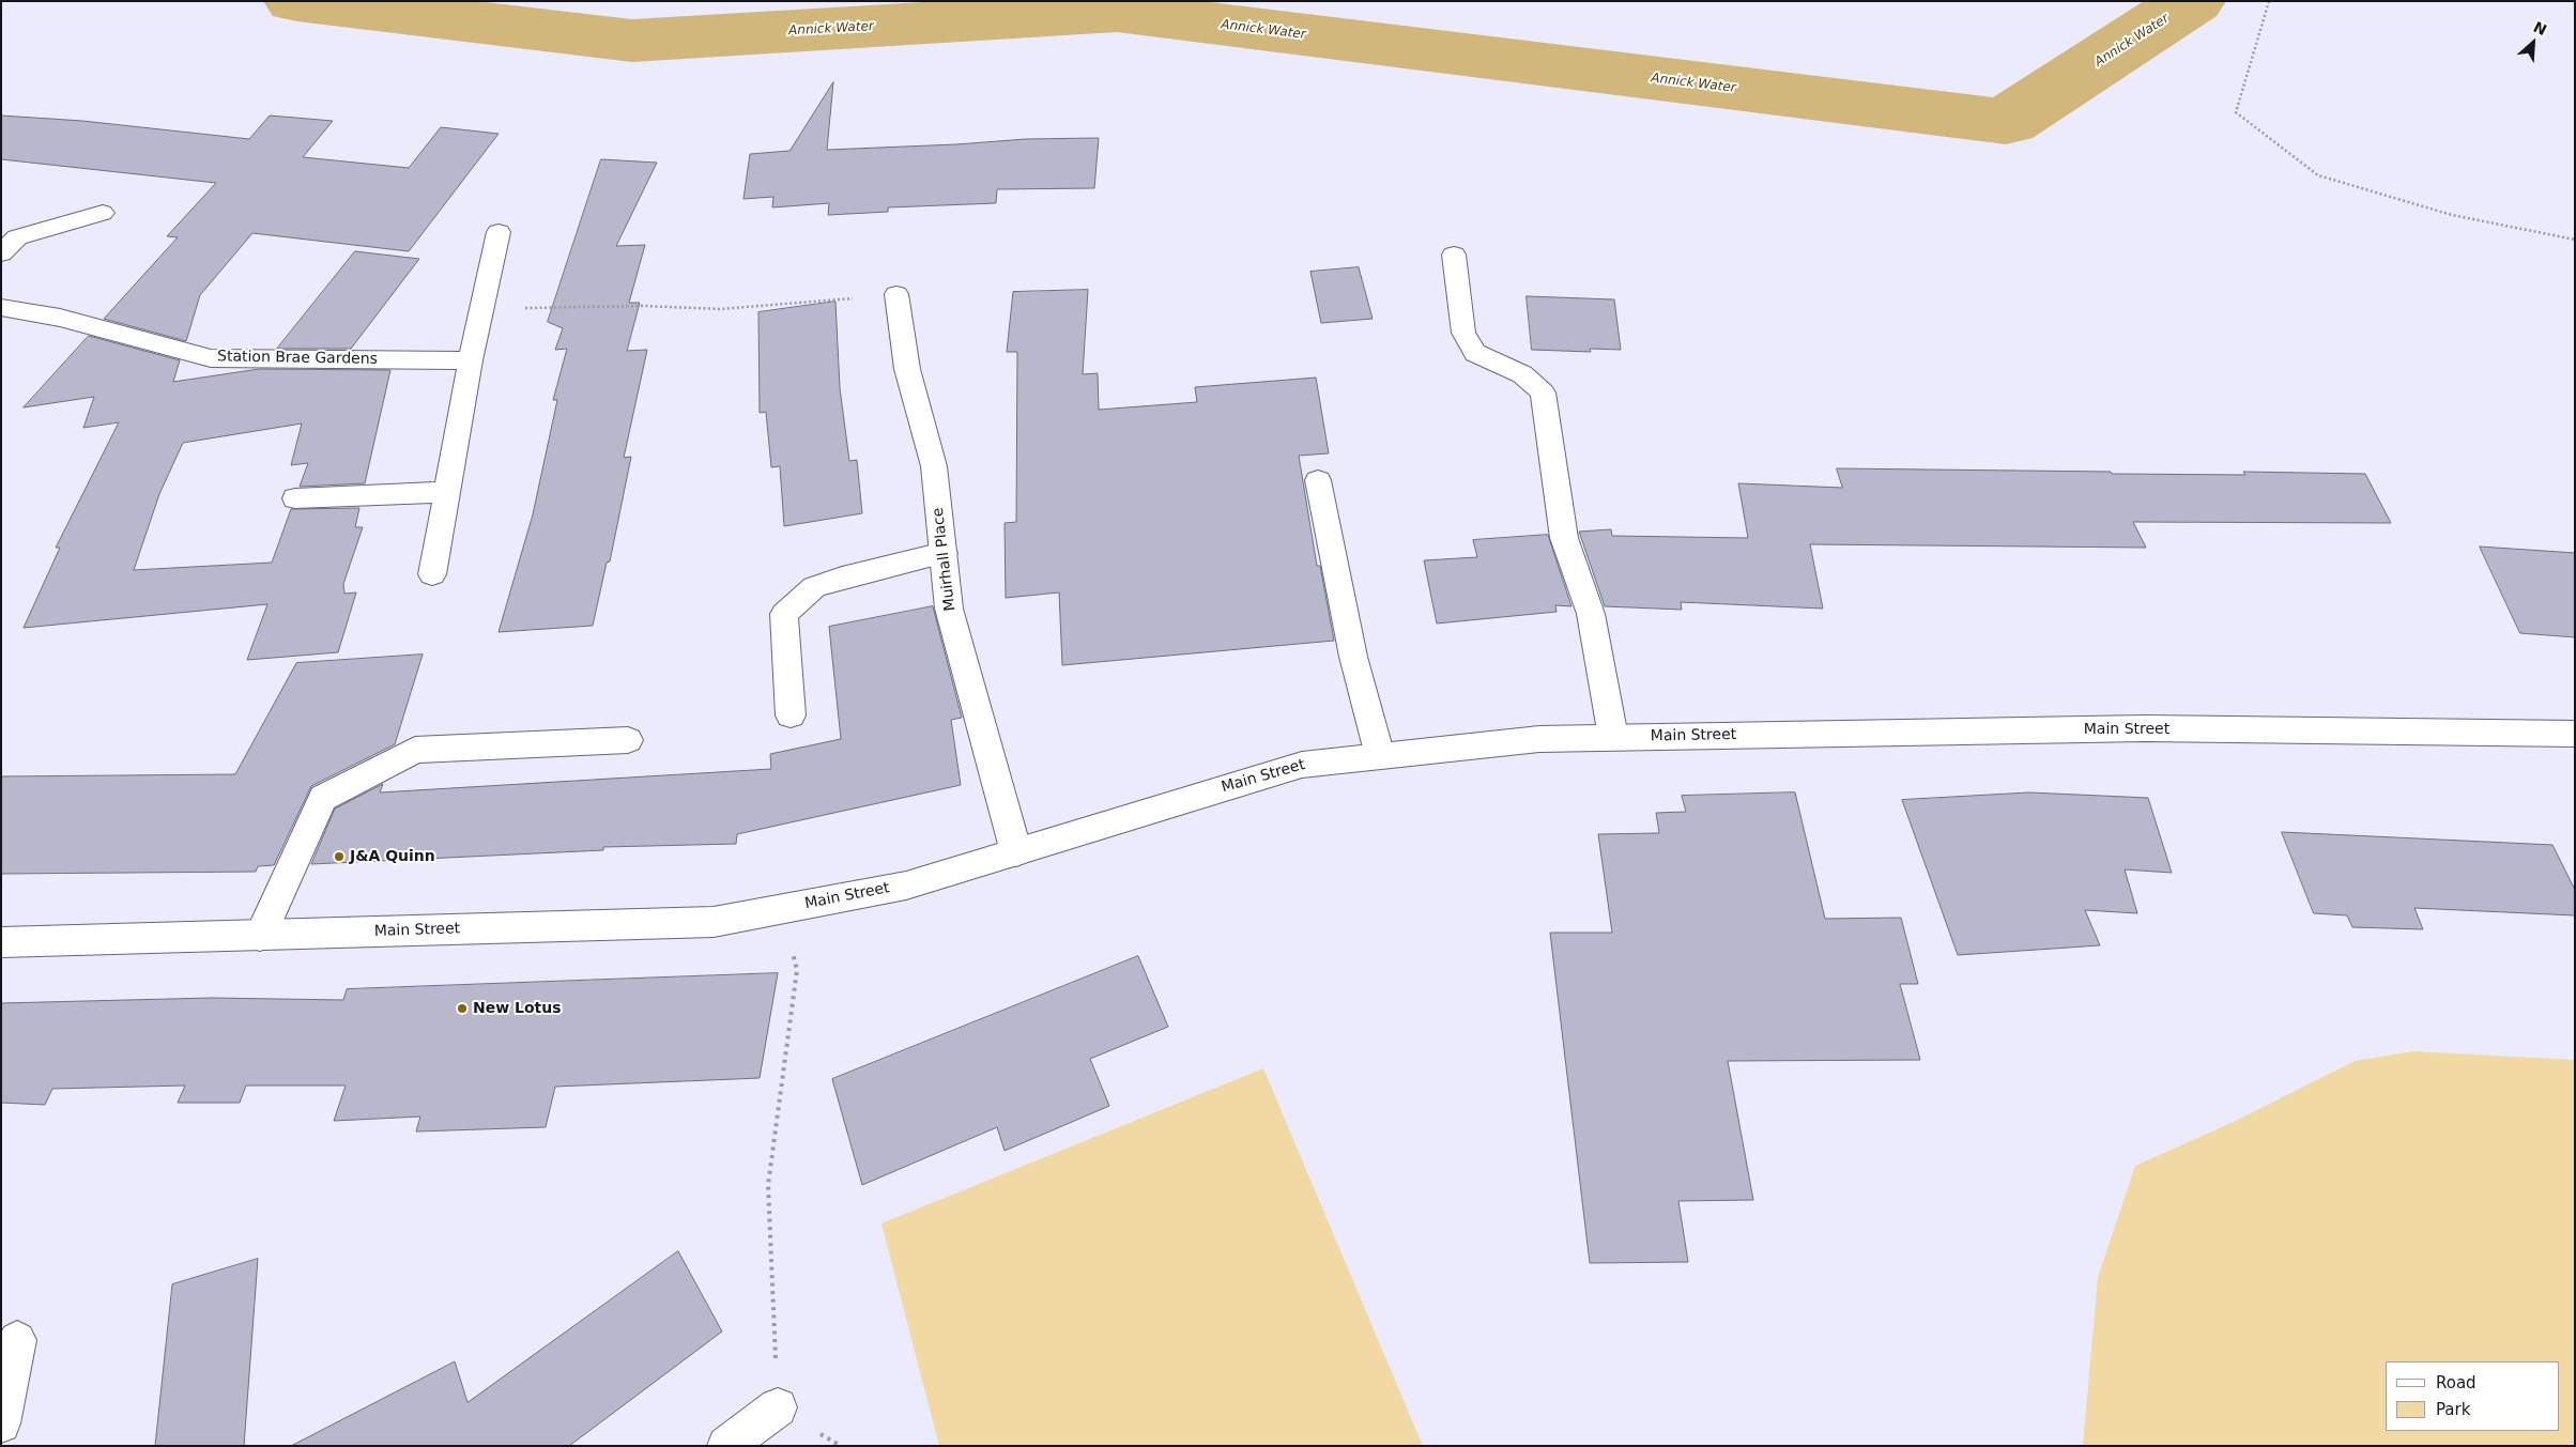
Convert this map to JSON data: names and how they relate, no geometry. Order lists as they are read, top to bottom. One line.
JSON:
{"streets":{"street":["Station Brae Gardens","Muirhall Place","Main Street"]},"crossings":[["Muirhall Place","Main Street"]],"water":["Annick Water"],"places":["J&A Quinn","New Lotus"],"legend":["Road","Park"],"north":"top right"}
